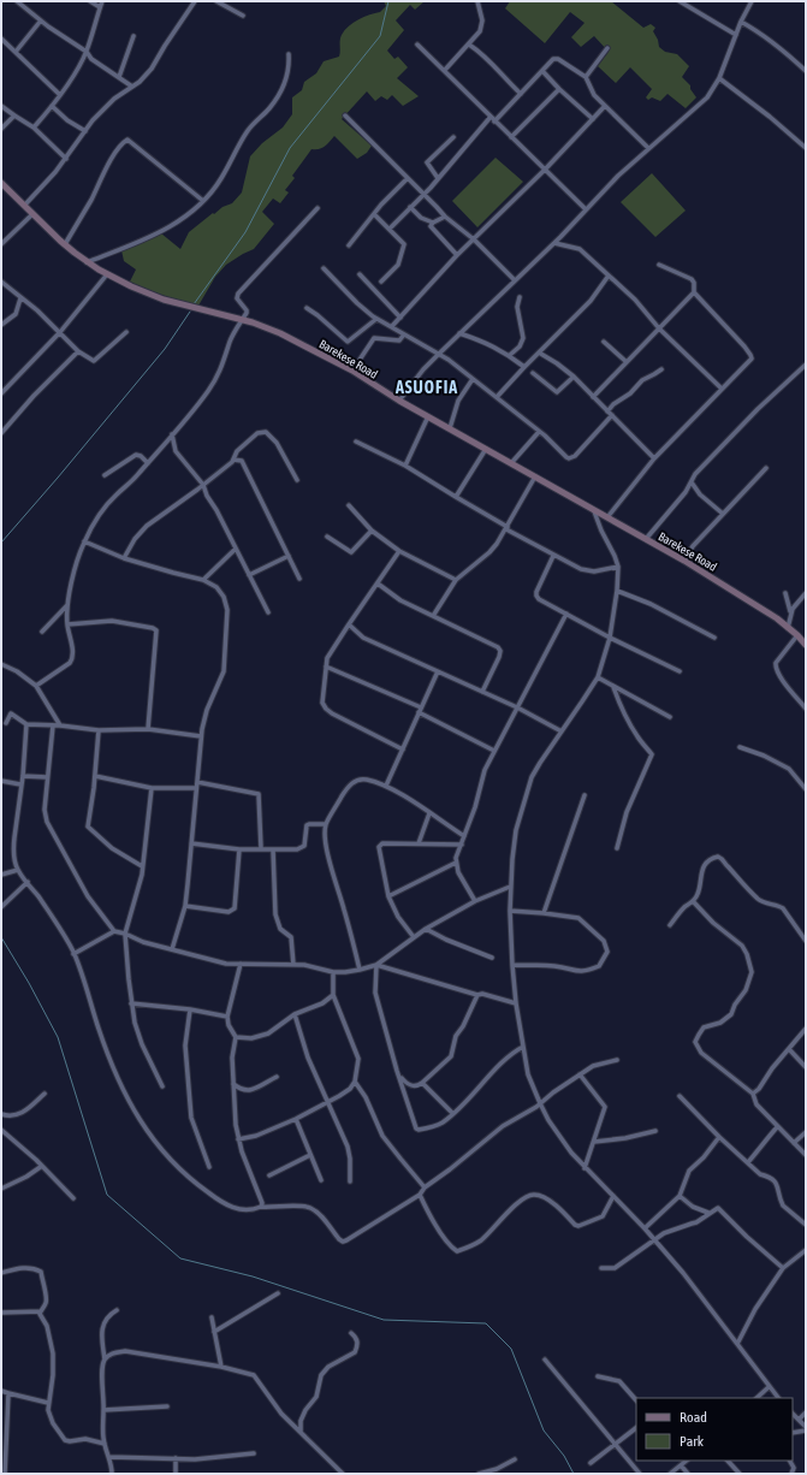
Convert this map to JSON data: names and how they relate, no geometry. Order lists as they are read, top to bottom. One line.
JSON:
{"streets":{"main road":["Barekese Road"]},"districts":["ASUOFIA"],"legend":["Road","Park"]}
